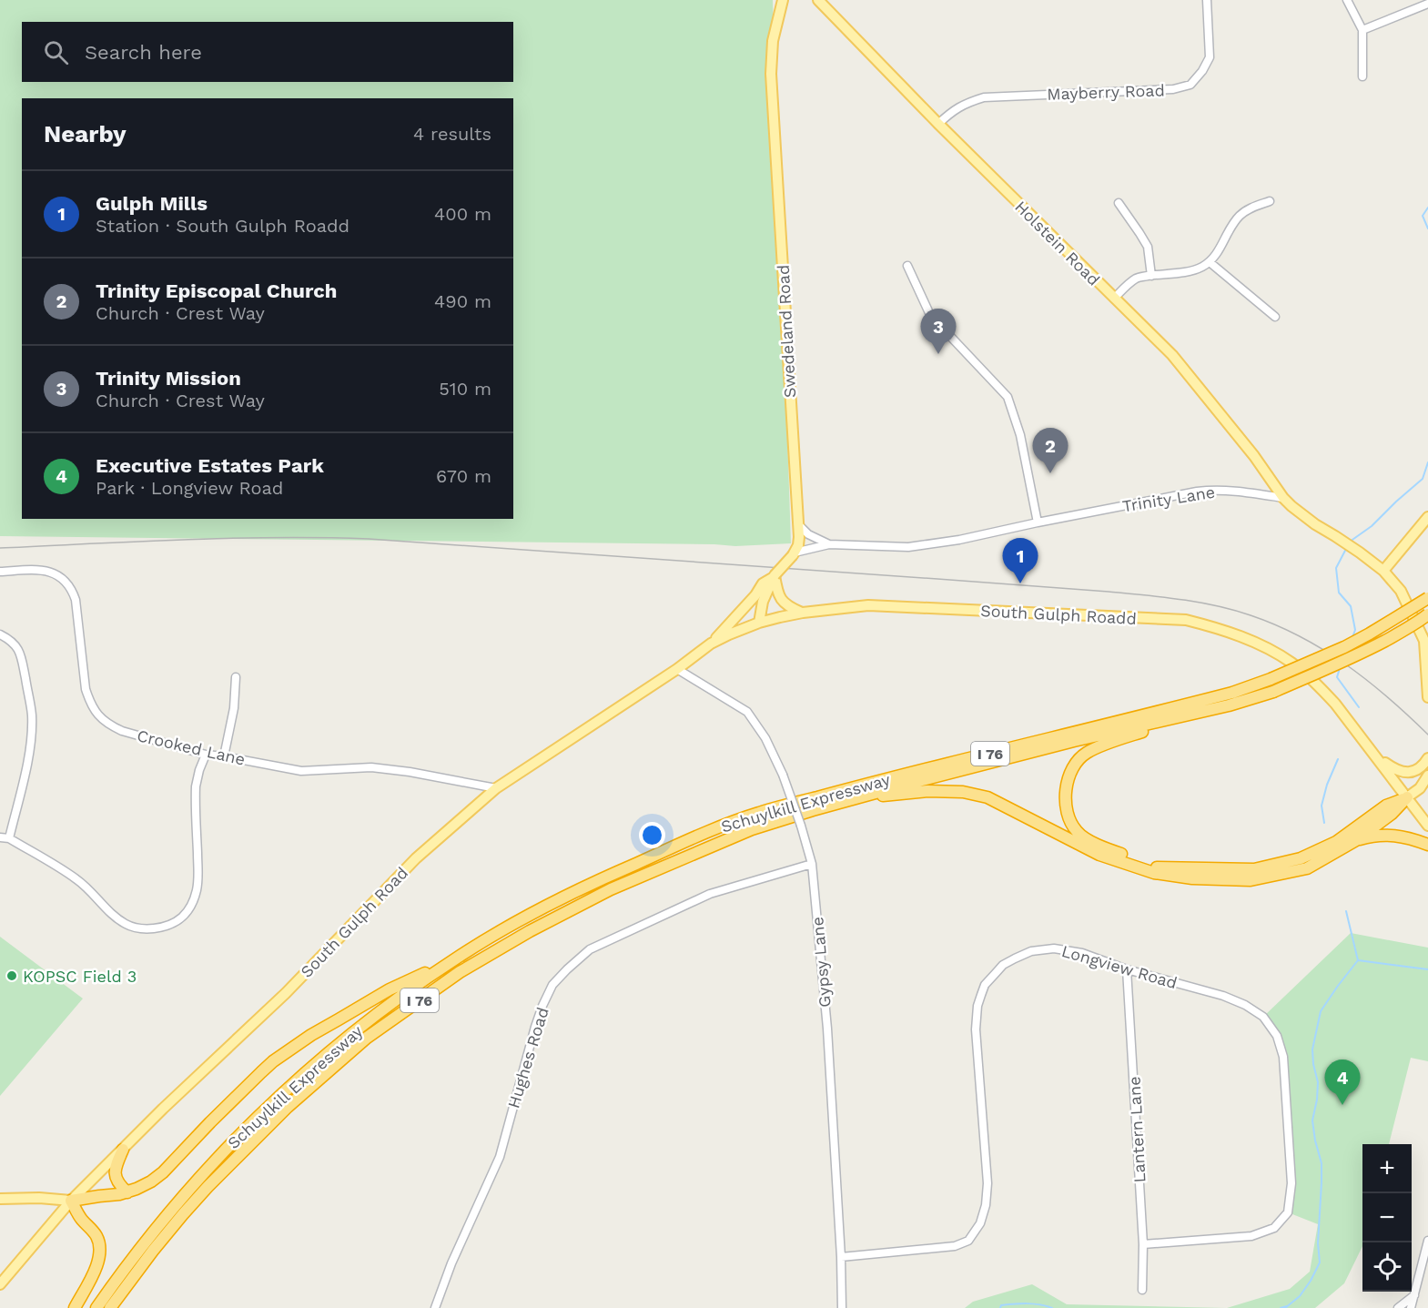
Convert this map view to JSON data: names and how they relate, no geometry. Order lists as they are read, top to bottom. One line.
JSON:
{"streets":{"highway":["I 76","Schuylkill Expressway"],"main road":["Holstein Road","Swedeland Road","South Gulph Roadd","South Gulph Road"],"street":["Mayberry Road","Trinity Lane","Crooked Lane","Gypsy Lane","Longview Road","Hughes Road","Lantern Lane"]},"crossings":[["Mayberry Road","Holstein Road"],["Holstein Road","Trinity Lane"],["Swedeland Road","Trinity Lane"],["South Gulph Roadd","South Gulph Road"],["Crooked Lane","South Gulph Road"],["South Gulph Road","Gypsy Lane"],["Gypsy Lane","Longview Road"],["Gypsy Lane","Hughes Road"],["Longview Road","Lantern Lane"]],"places":["KOPSC Field 3"],"page":{"search":"Search here","heading":["Nearby","4 results"],"list":[{"mark":"1","name":"Gulph Mills","note":"Station · South Gulph Roadd","value":"400 m"},{"mark":"2","name":"Trinity Episcopal Church","note":"Church · Crest Way","value":"490 m"},{"mark":"3","name":"Trinity Mission","note":"Church · Crest Way","value":"510 m"},{"mark":"4","name":"Executive Estates Park","note":"Park · Longview Road","value":"670 m"}],"pins":["3","2","1","4"],"map_buttons":["+","−"]}}
